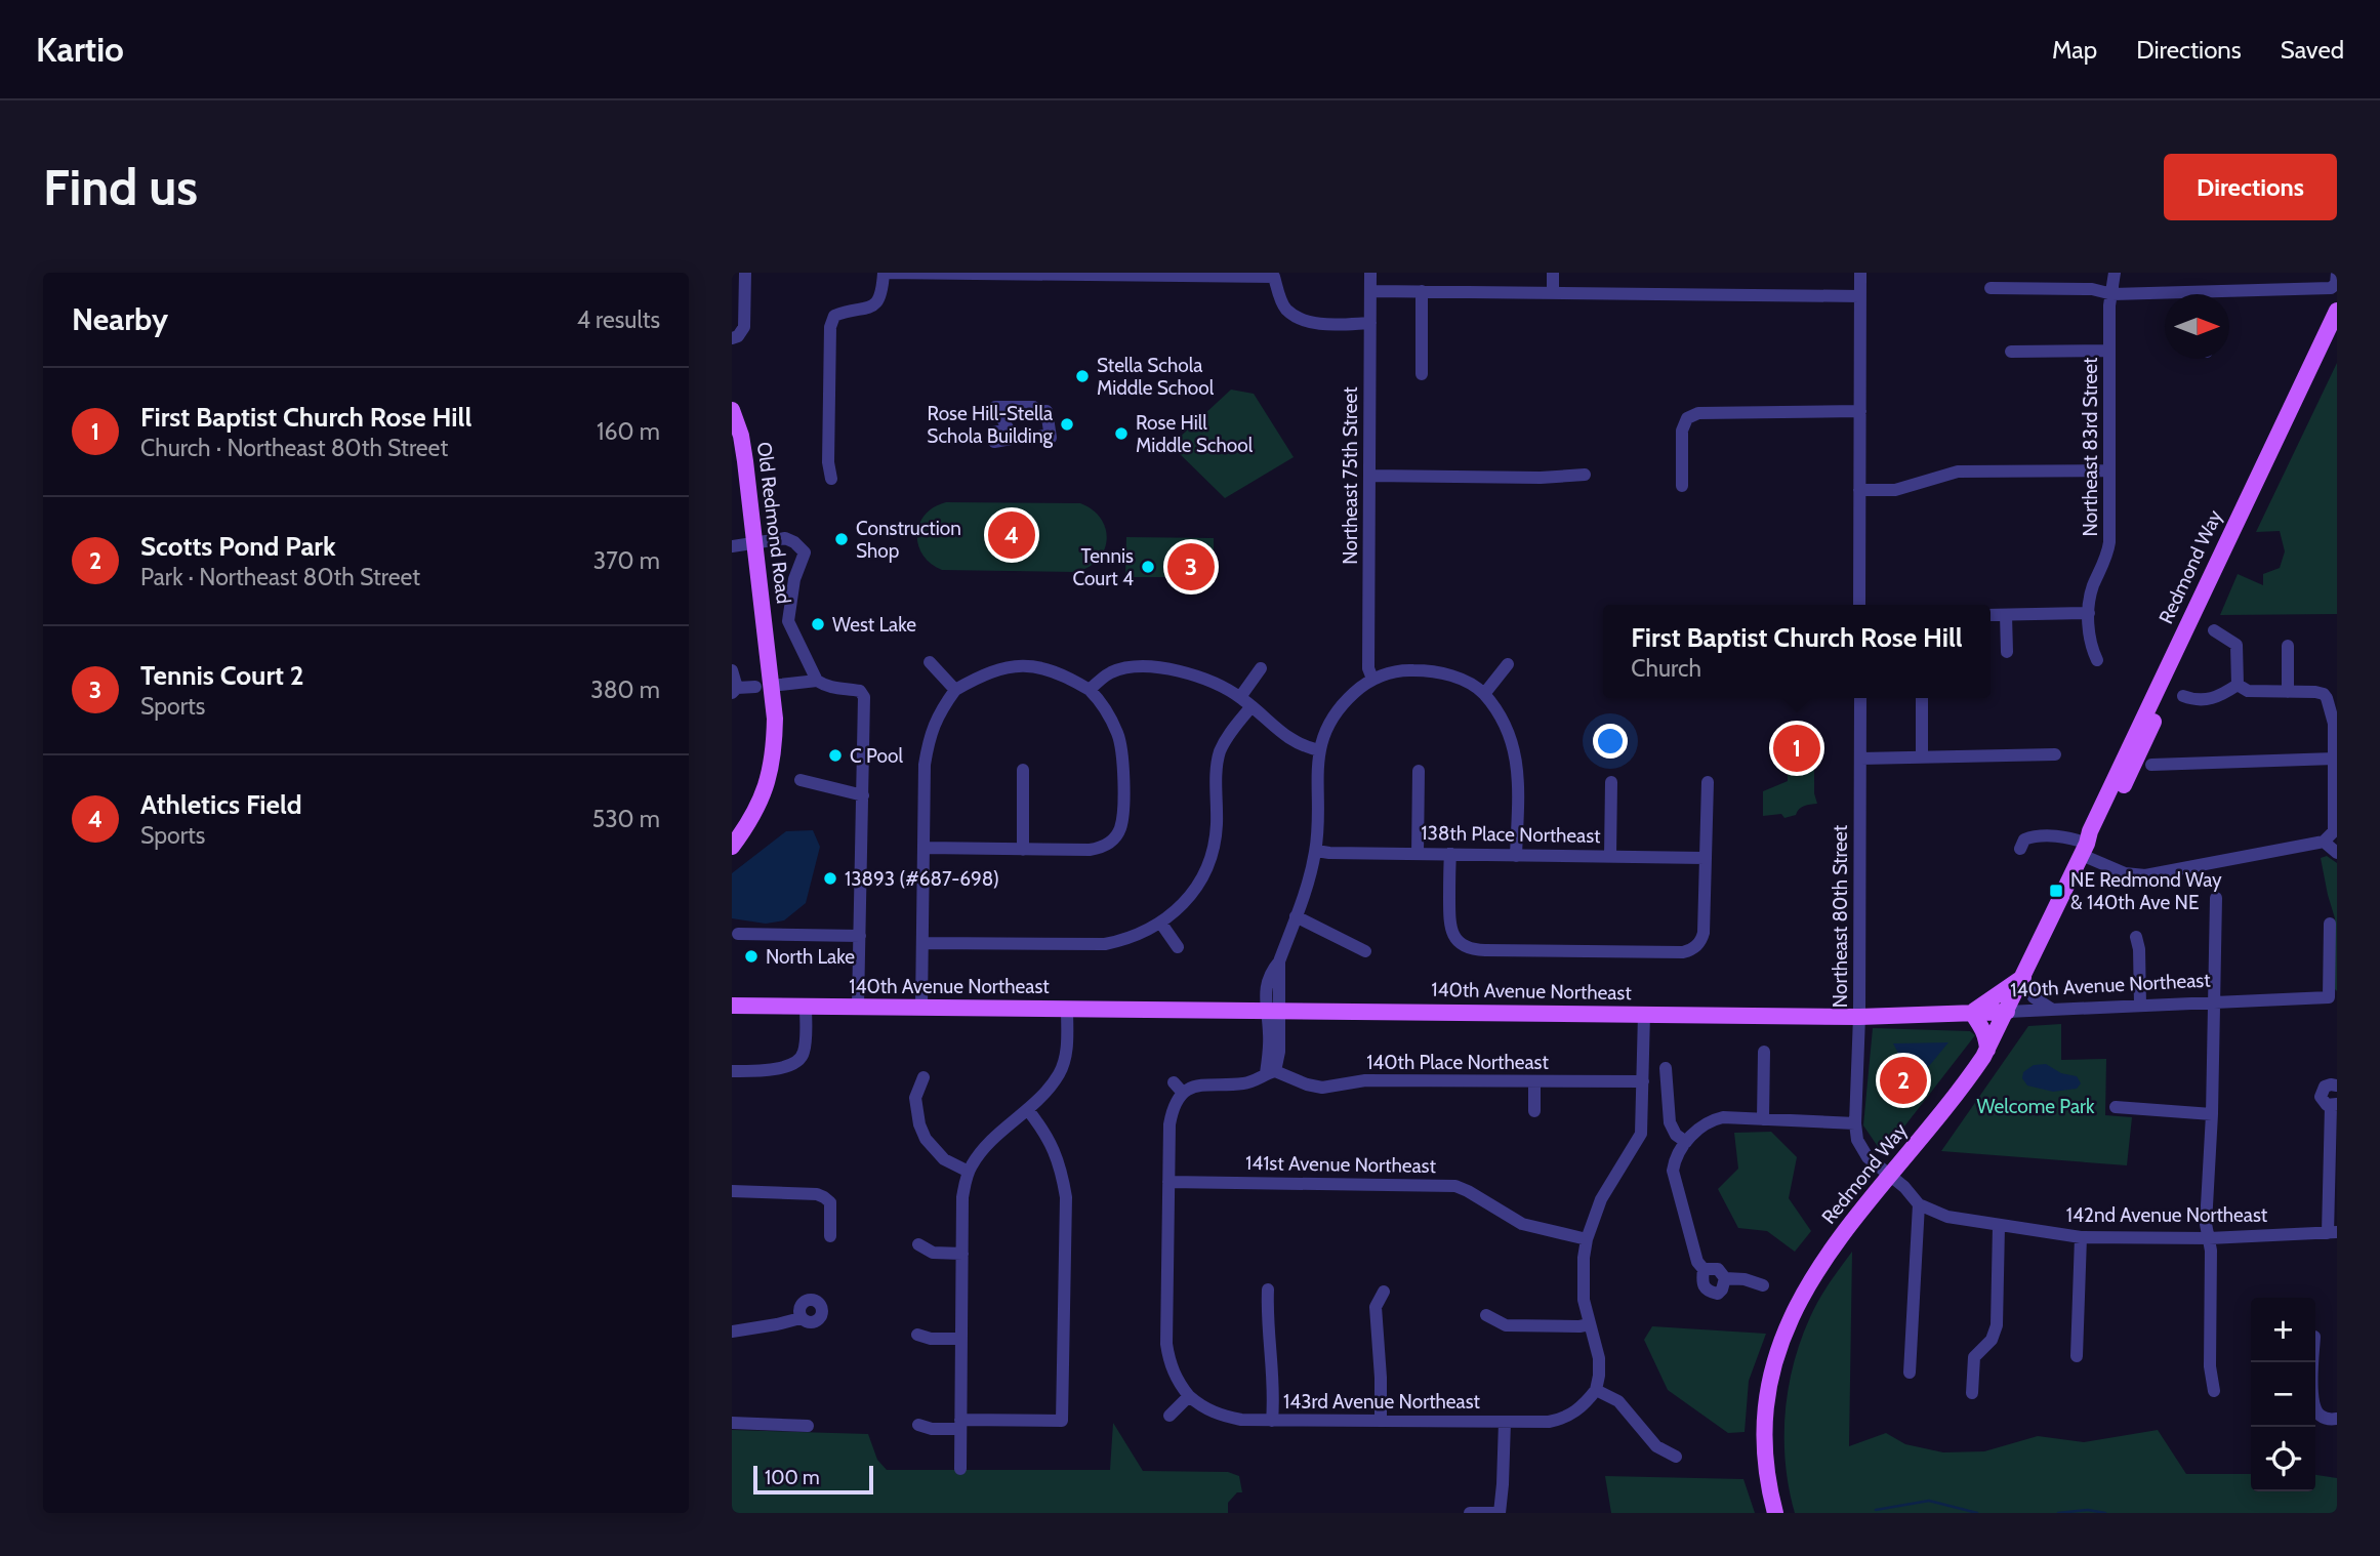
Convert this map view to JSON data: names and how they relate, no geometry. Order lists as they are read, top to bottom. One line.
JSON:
{"streets":{"main road":["Old Redmond Road","Redmond Way","140th Avenue Northeast"],"street":["Northeast 83rd Street","Northeast 75th Street","138th Place Northeast","Northeast 80th Street","140th Place Northeast","141st Avenue Northeast","142nd Avenue Northeast","143rd Avenue Northeast"]},"crossings":[["Northeast 75th Street","138th Place Northeast"],["Redmond Way","140th Avenue Northeast"],["Redmond Way","142nd Avenue Northeast"],["Northeast 80th Street","140th Avenue Northeast"],["Northeast 80th Street","142nd Avenue Northeast"]],"parks":["Welcome Park"],"places":{"other":["Stella Schola Middle School","Rose Hill-Stella Schola Building","Rose Hill Middle School","Construction Shop","Tennis Court 4","West Lake","C Pool","13893 (#687-698)","North Lake"],"transit":["NE Redmond Way & 140th Ave NE"]},"scale_bar":"100 m","north":"right","page":{"header":"Kartio","nav":["Map","Directions","Saved"],"buttons":"Directions","title":"Find us","heading":["Nearby","4 results"],"list":[{"mark":"1","name":"First Baptist Church Rose Hill","note":"Church · Northeast 80th Street","value":"160 m"},{"mark":"2","name":"Scotts Pond Park","note":"Park · Northeast 80th Street","value":"370 m"},{"mark":"3","name":"Tennis Court 2","note":"Sports","value":"380 m"},{"mark":"4","name":"Athletics Field","note":"Sports","value":"530 m"}],"pins":["4","3","1","2"],"popup":["First Baptist Church Rose Hill","Church"],"map_buttons":["+","−"],"scale":"100 m"}}
